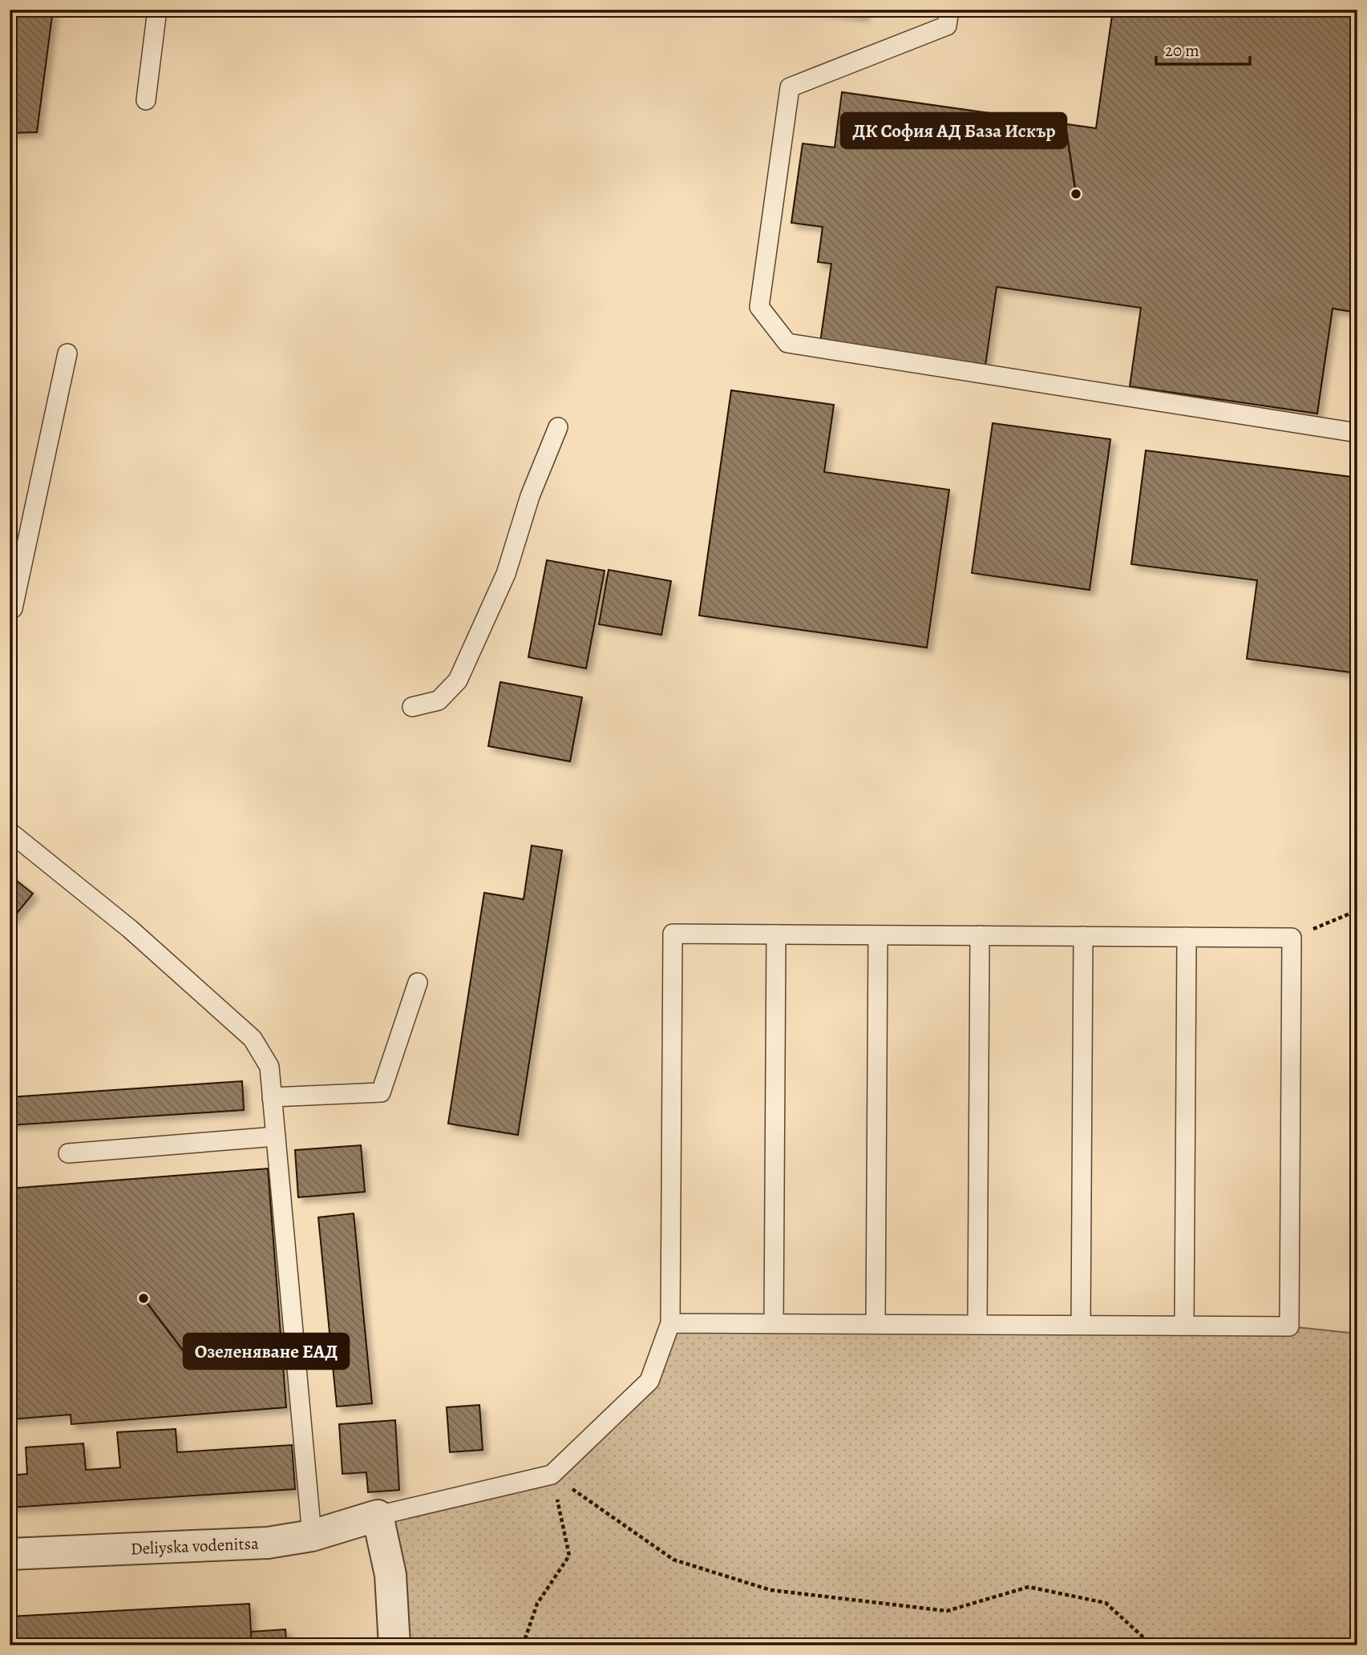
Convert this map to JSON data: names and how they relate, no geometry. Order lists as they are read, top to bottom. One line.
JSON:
{"streets":{"street":["Deliyska vodenitsa"]},"places":["ДК София АД База Искър","Озеленяване ЕАД"],"scale_bar":"20 m"}
